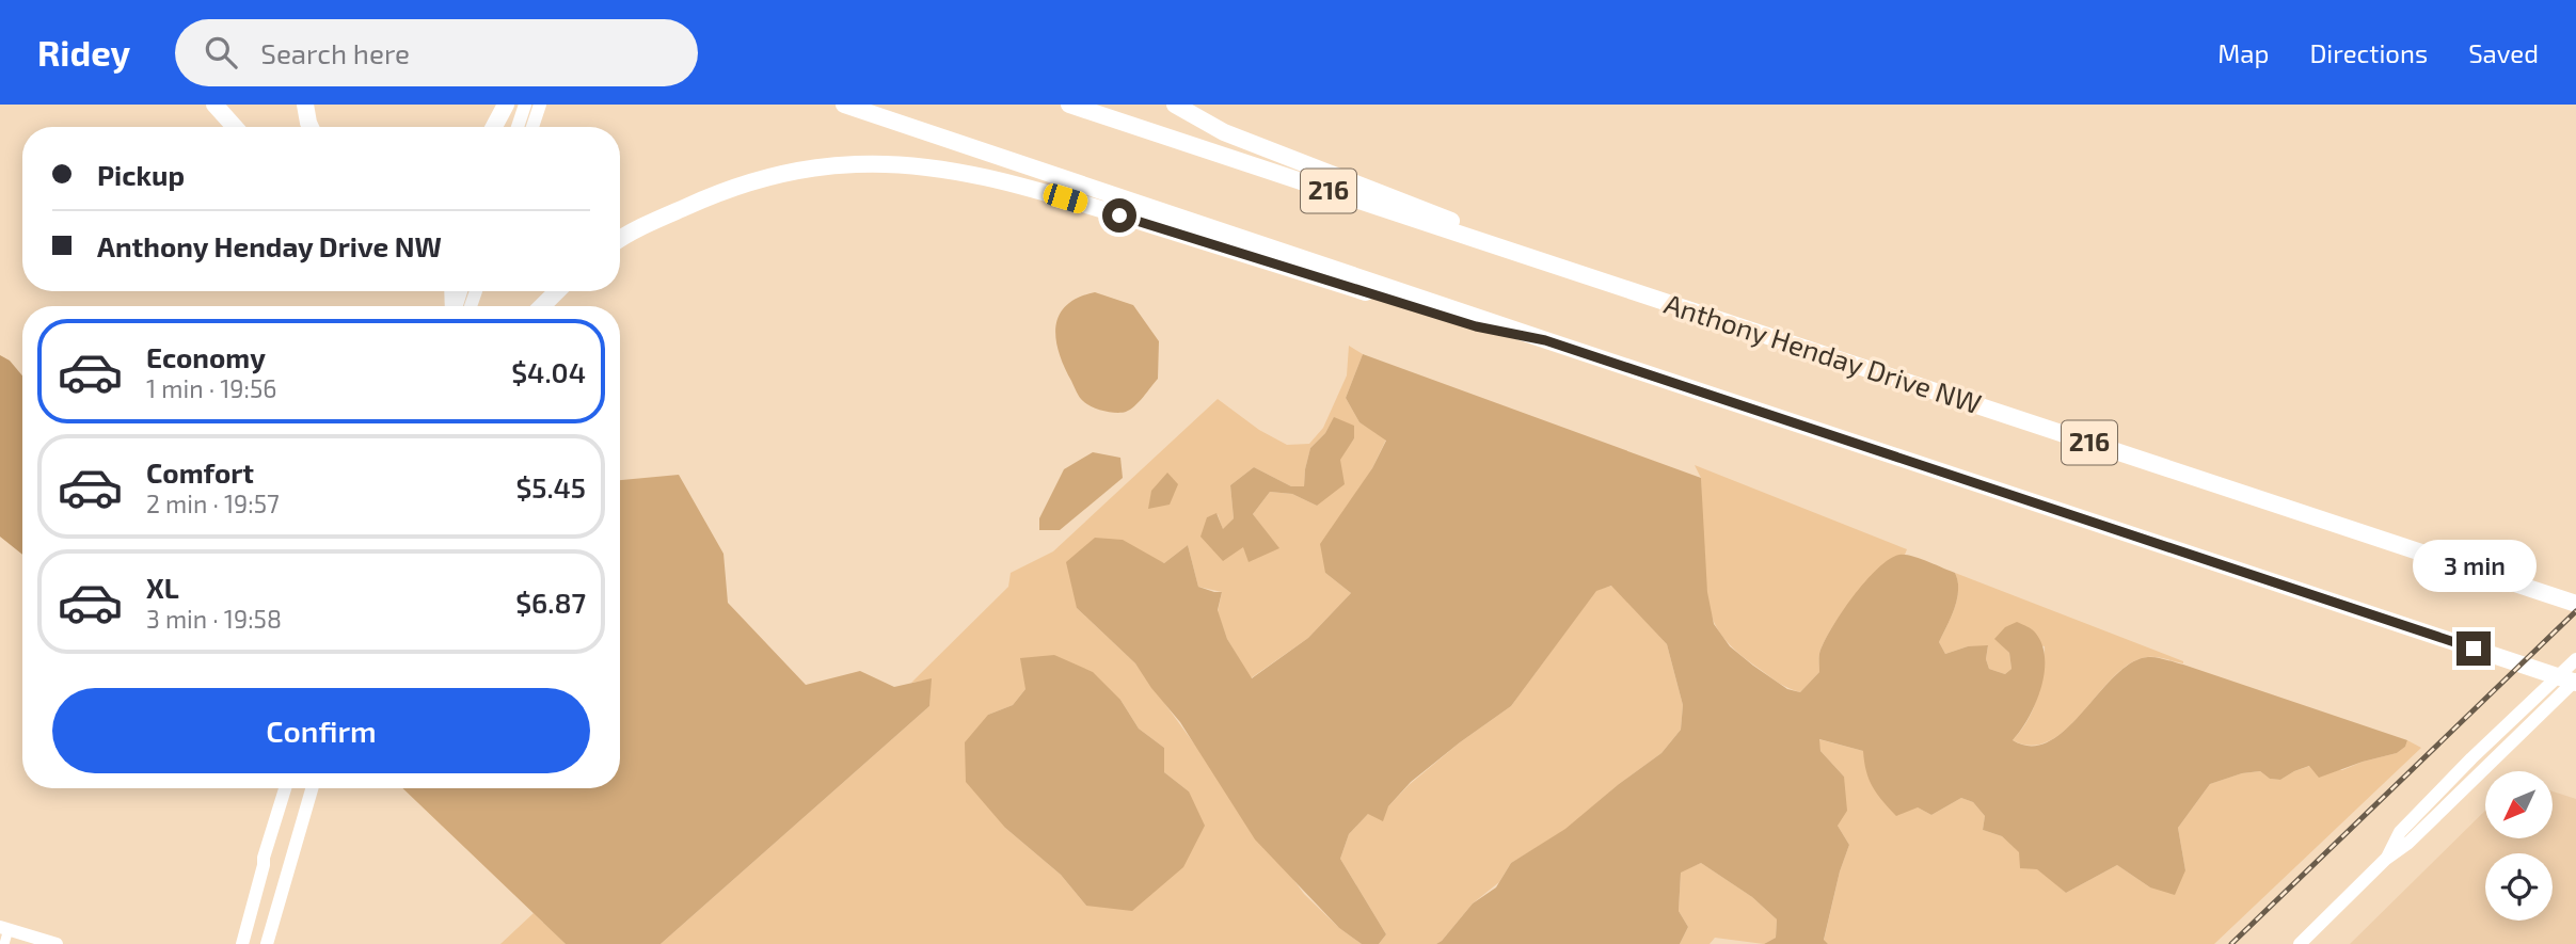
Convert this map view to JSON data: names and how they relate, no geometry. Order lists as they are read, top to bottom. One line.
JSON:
{"streets":{"highway":["216","Anthony Henday Drive NW"]},"north":"bottom left","page":{"header":"Ridey","search":"Search here","nav":["Map","Directions","Saved"],"banner":["Pickup","Anthony Henday Drive NW"],"list":[{"name":"Economy","note":"1 min · 19:56","value":"$4.04"},{"name":"Comfort","note":"2 min · 19:57","value":"$5.45"},{"name":"XL","note":"3 min · 19:58","value":"$6.87"}],"bubble":"3 min","buttons":"Confirm"}}
